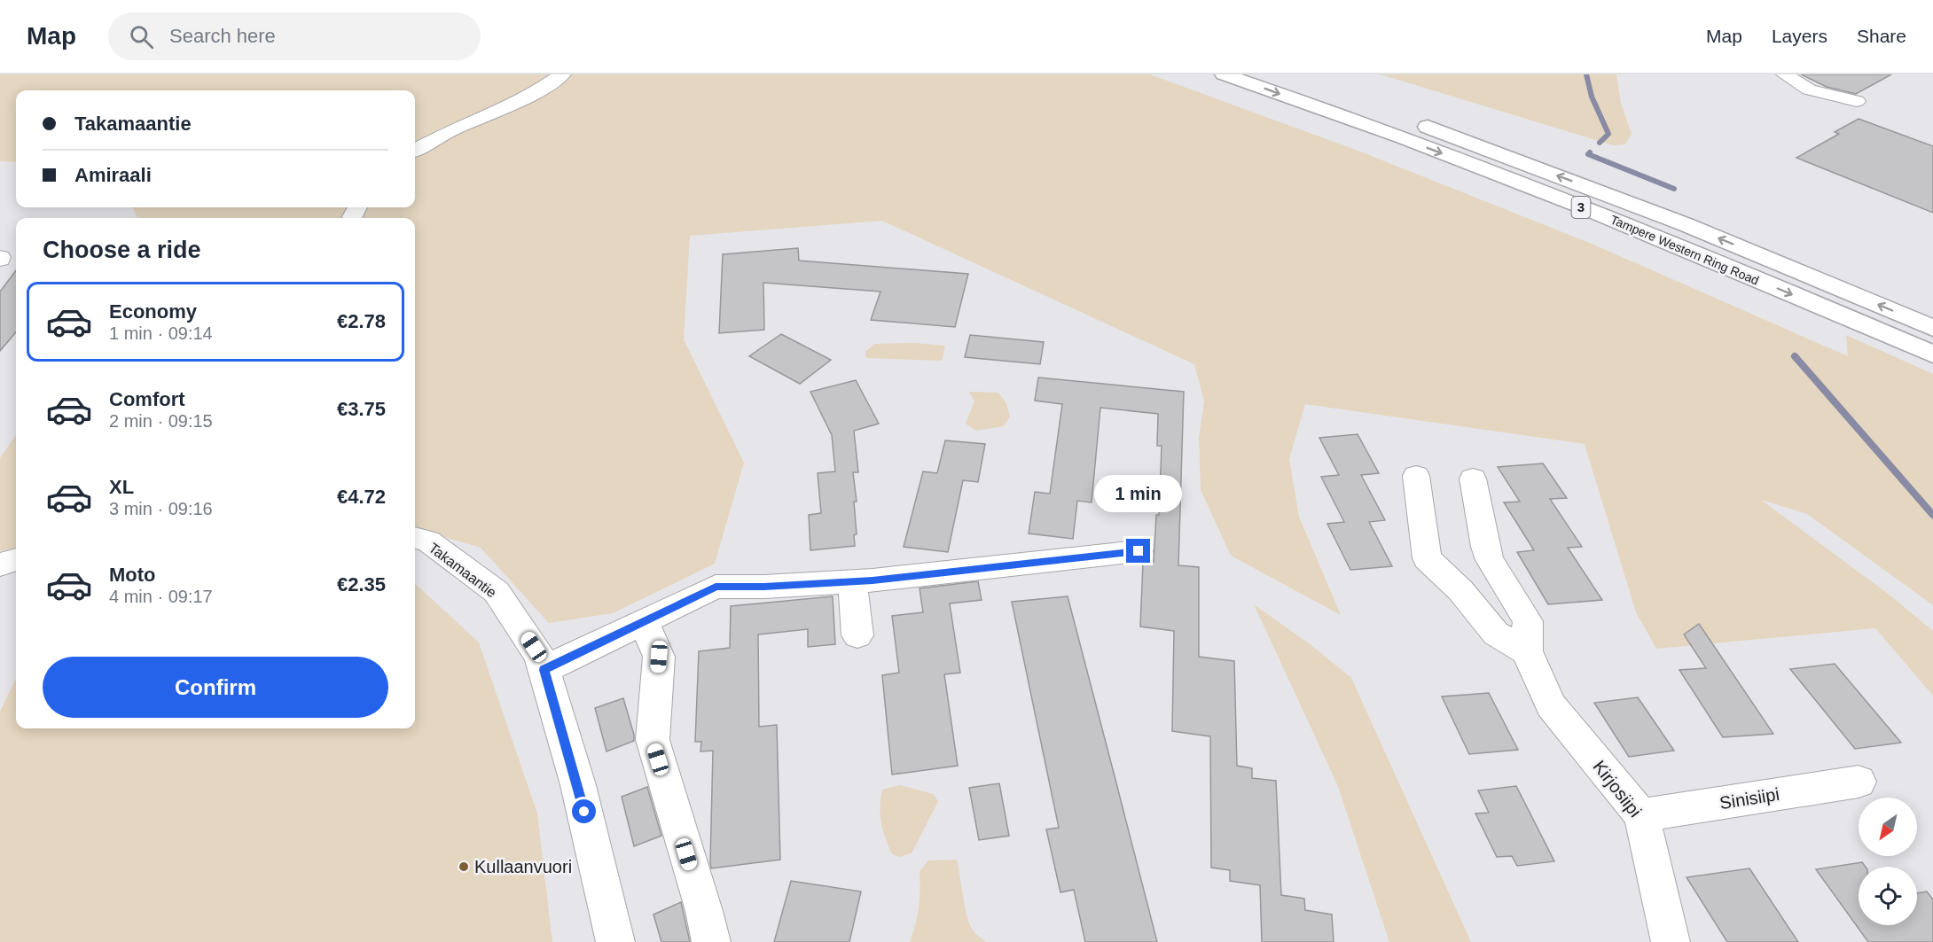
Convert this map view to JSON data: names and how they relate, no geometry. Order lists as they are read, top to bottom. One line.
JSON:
{"streets":{"highway":["3","Tampere Western Ring Road"],"street":["Takamaantie","Kirjosiipi","Sinisiipi"]},"crossings":[["Kirjosiipi","Sinisiipi"]],"places":["Kullaanvuori"],"north":"bottom left","page":{"header":"Map","search":"Search here","nav":["Map","Layers","Share"],"banner":["Takamaantie","Amiraali"],"heading":"Choose a ride","list":[{"name":"Economy","note":"1 min · 09:14","value":"€2.78"},{"name":"Comfort","note":"2 min · 09:15","value":"€3.75"},{"name":"XL","note":"3 min · 09:16","value":"€4.72"},{"name":"Moto","note":"4 min · 09:17","value":"€2.35"}],"bubble":"1 min","buttons":"Confirm"}}
